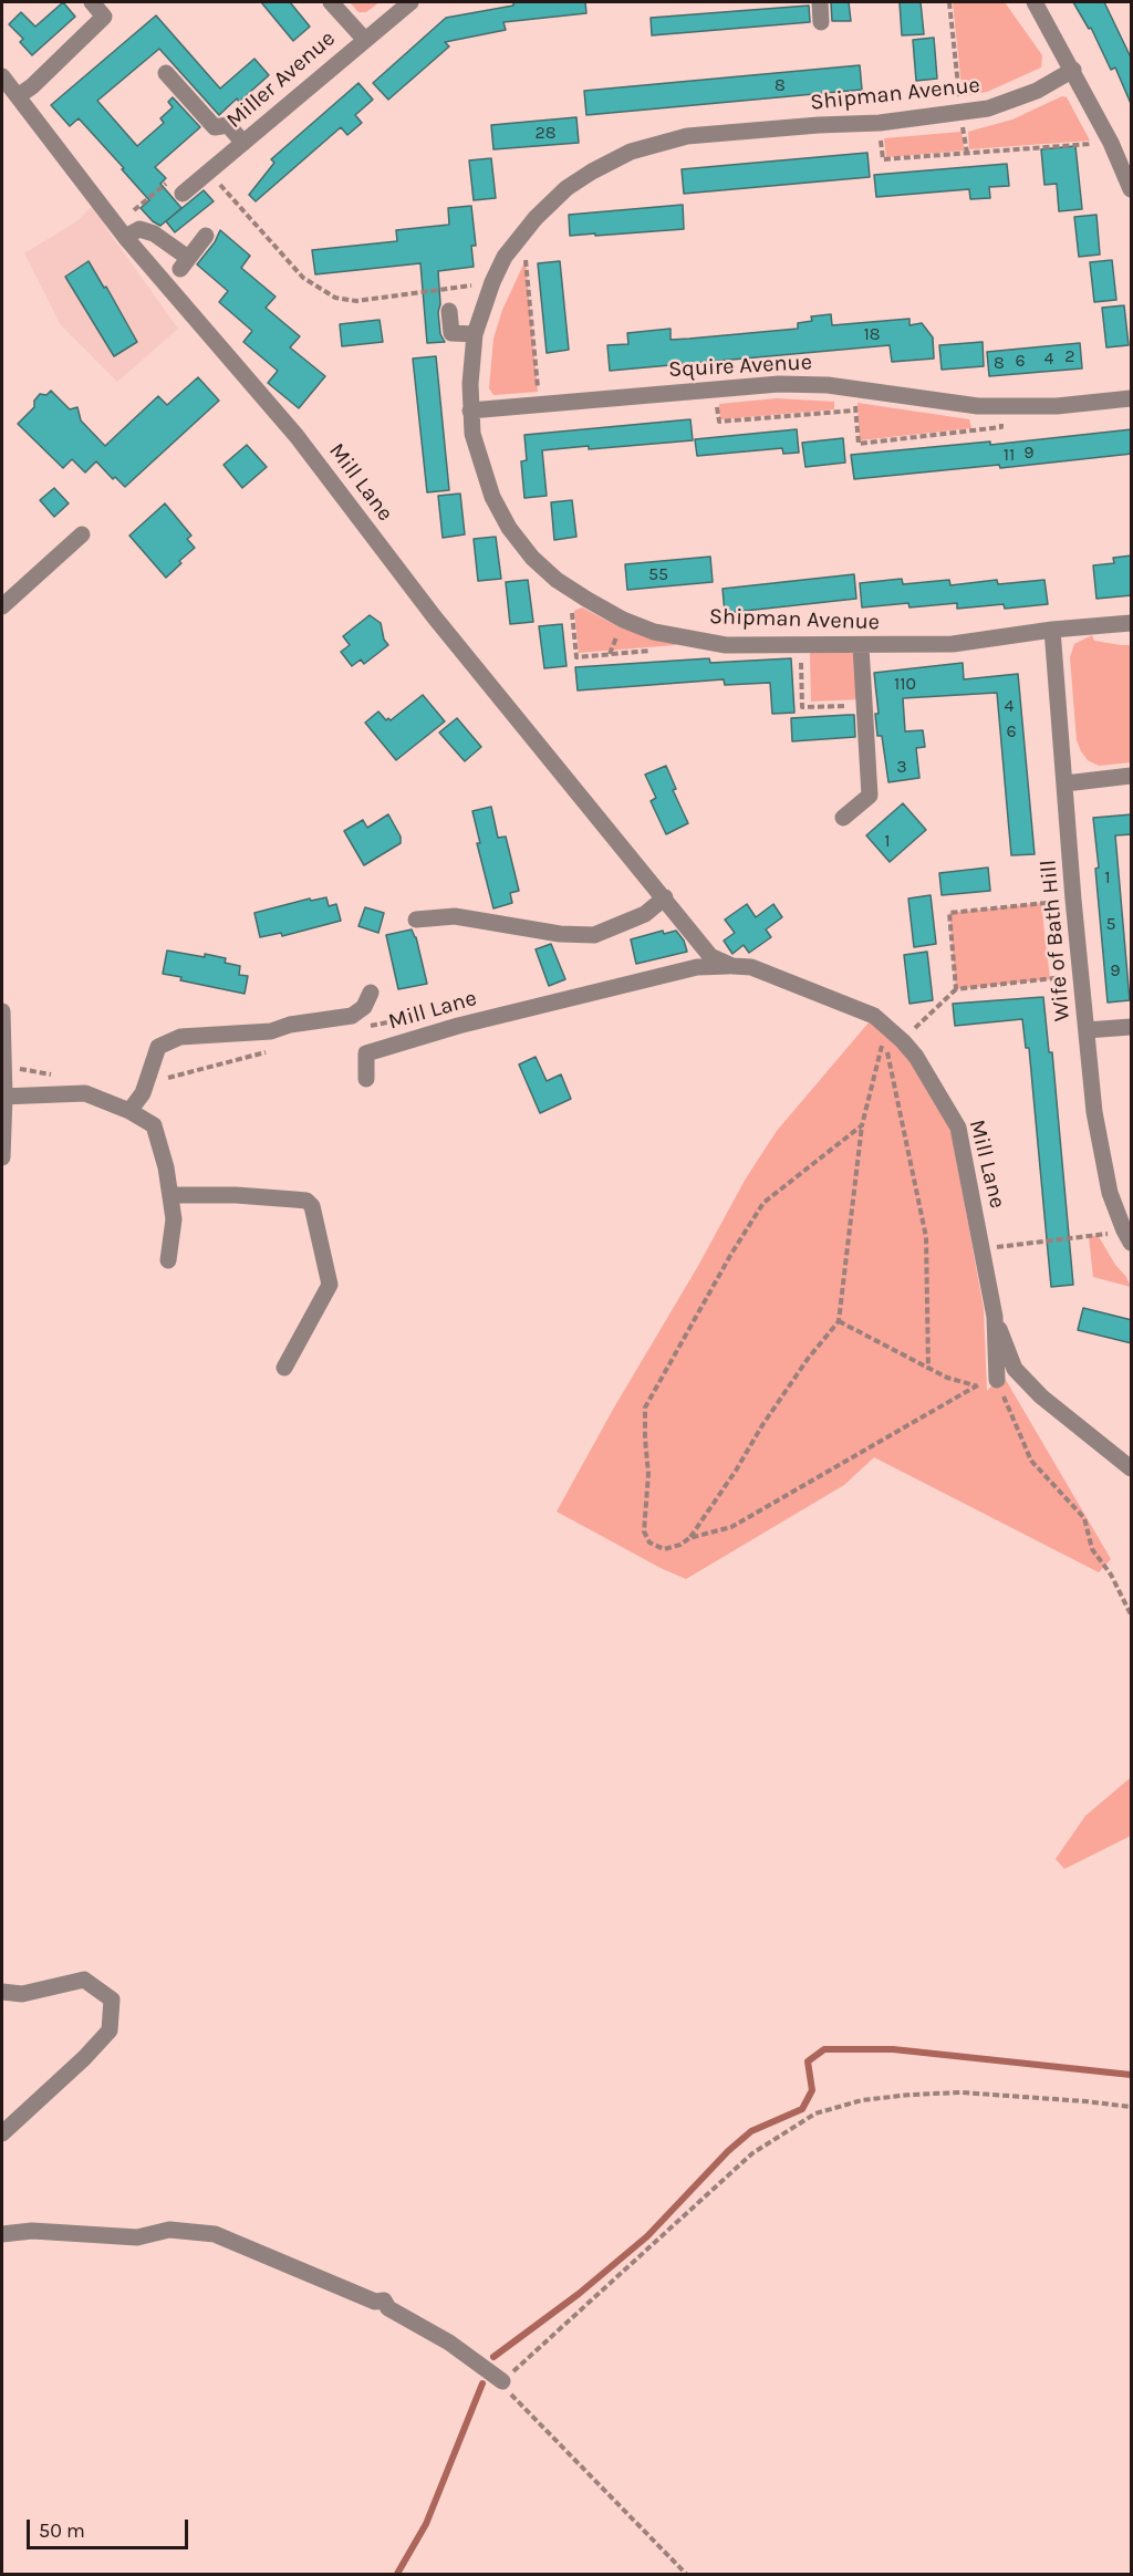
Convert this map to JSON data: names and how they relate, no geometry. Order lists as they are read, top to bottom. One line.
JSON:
{"streets":{"street":["Miller Avenue","Shipman Avenue","Squire Avenue","Mill Lane","Wife of Bath Hill"]},"crossings":[["Shipman Avenue","Squire Avenue"],["Shipman Avenue","Wife of Bath Hill"]],"house_numbers":["8","28","18","2","4","6","8","9","11","55","110","4","6","3","1","1","5","9"],"scale_bar":"50 m"}
